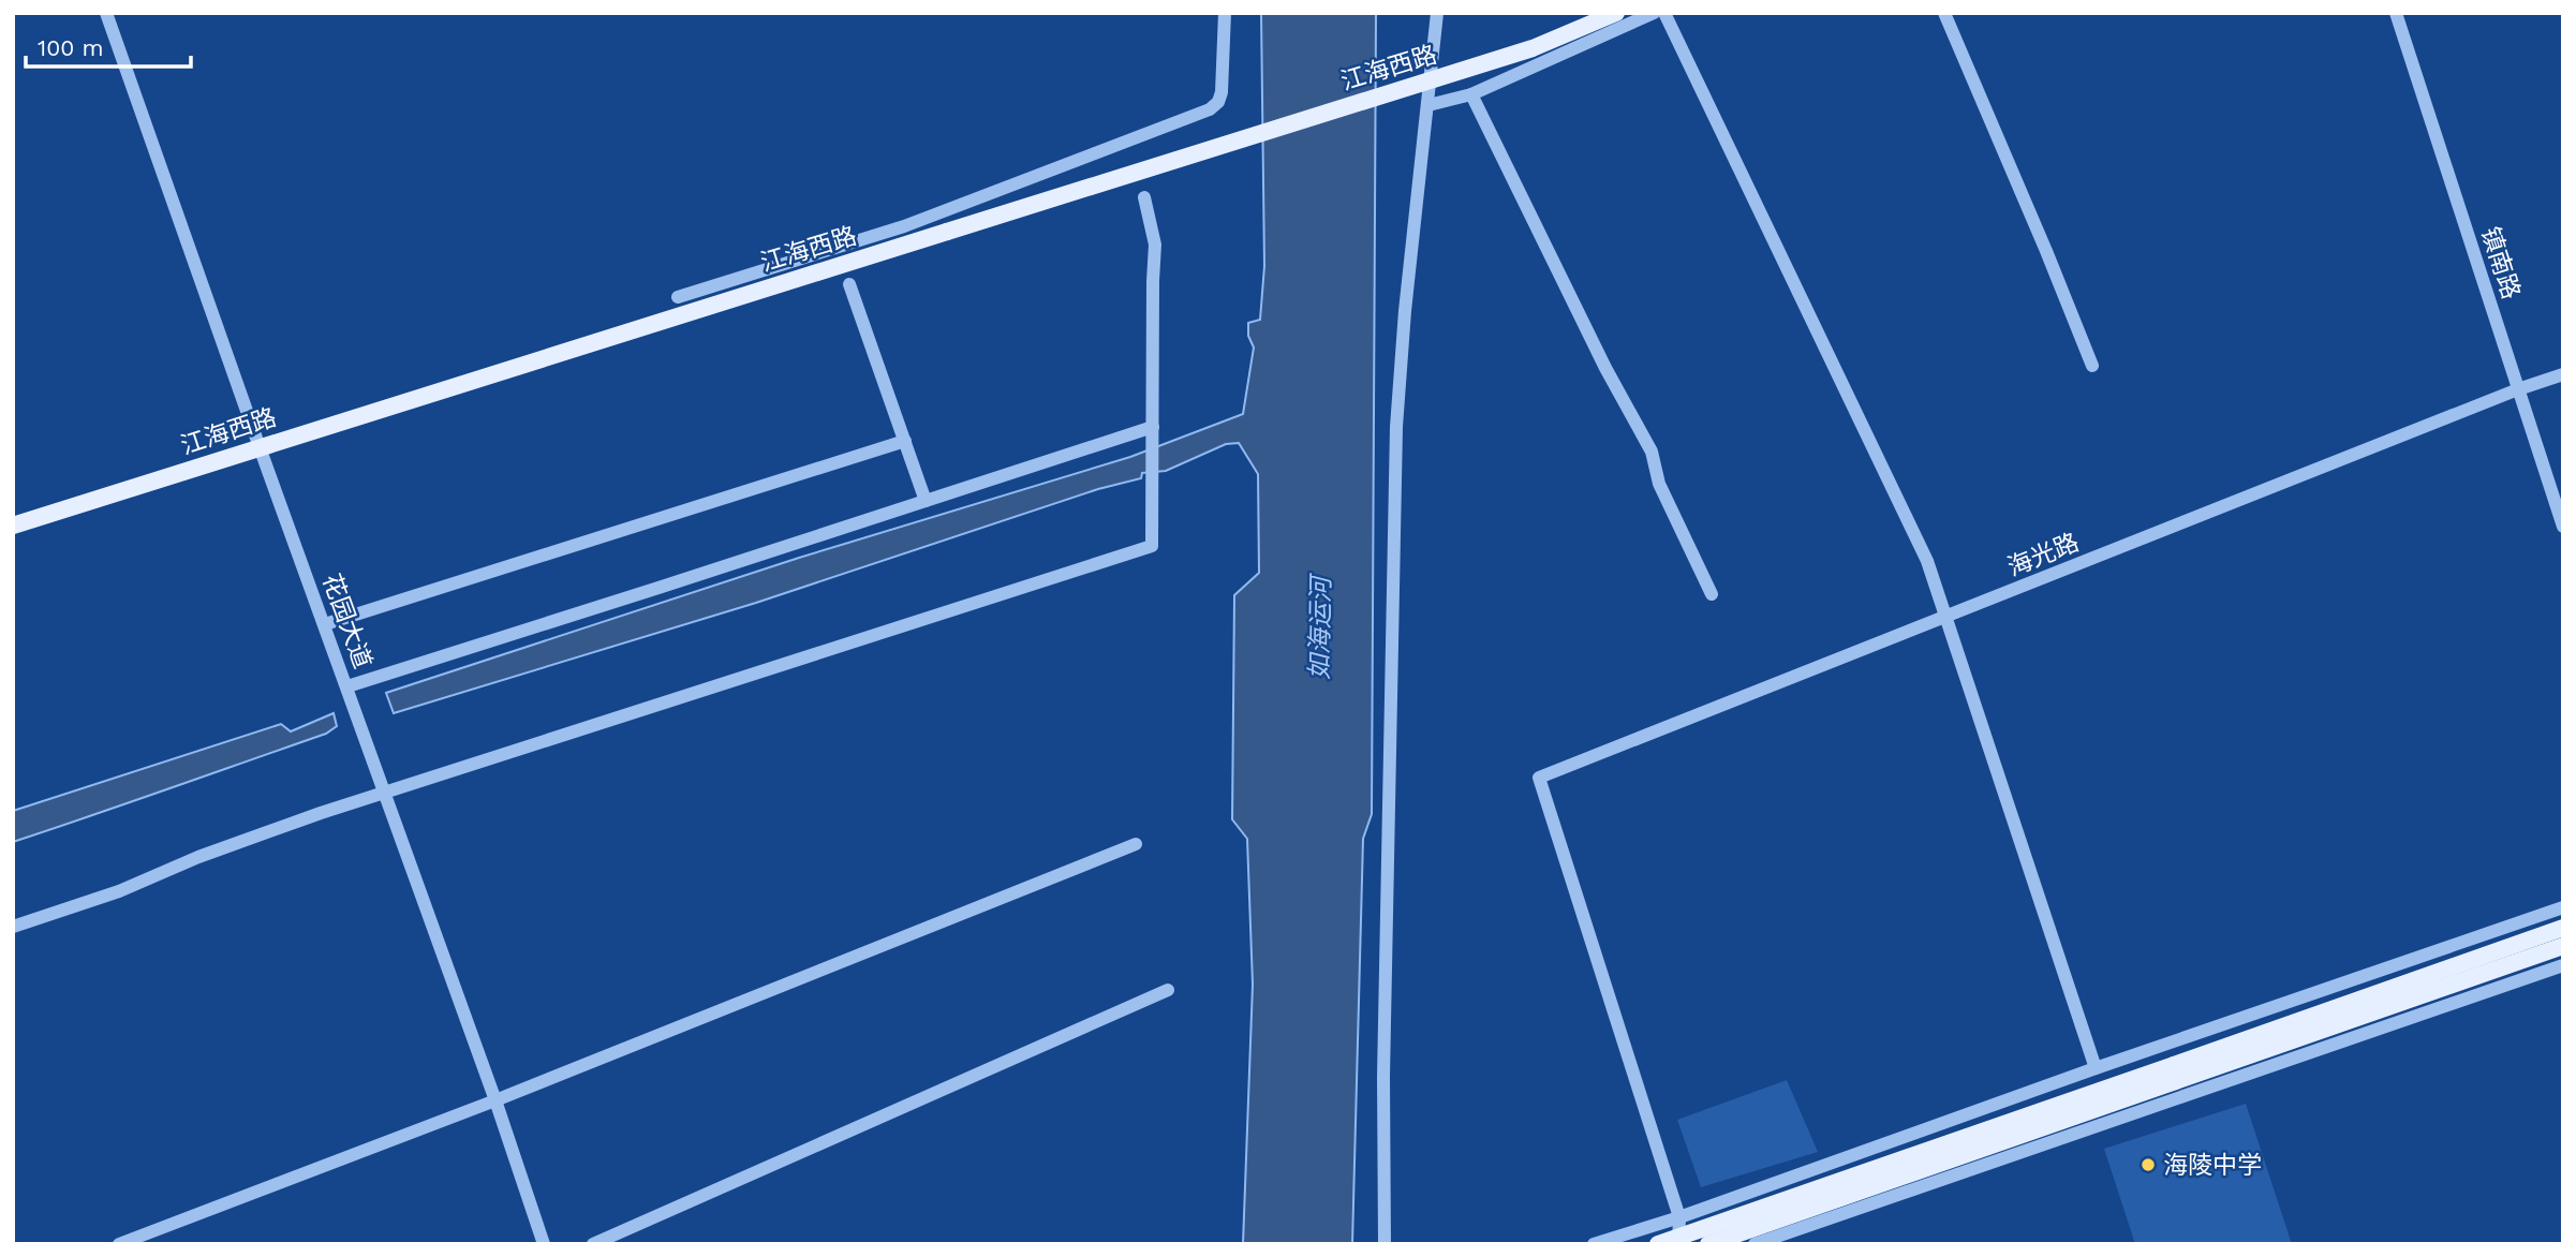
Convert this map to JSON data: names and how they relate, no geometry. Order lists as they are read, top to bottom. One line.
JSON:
{"streets":{"main road":["江海西路"],"street":["镇南路","海光路","花园大道"]},"crossings":[["江海西路","花园大道"],["镇南路","海光路"]],"water":["如海运河"],"places":["海陵中学"],"scale_bar":"100 m"}
